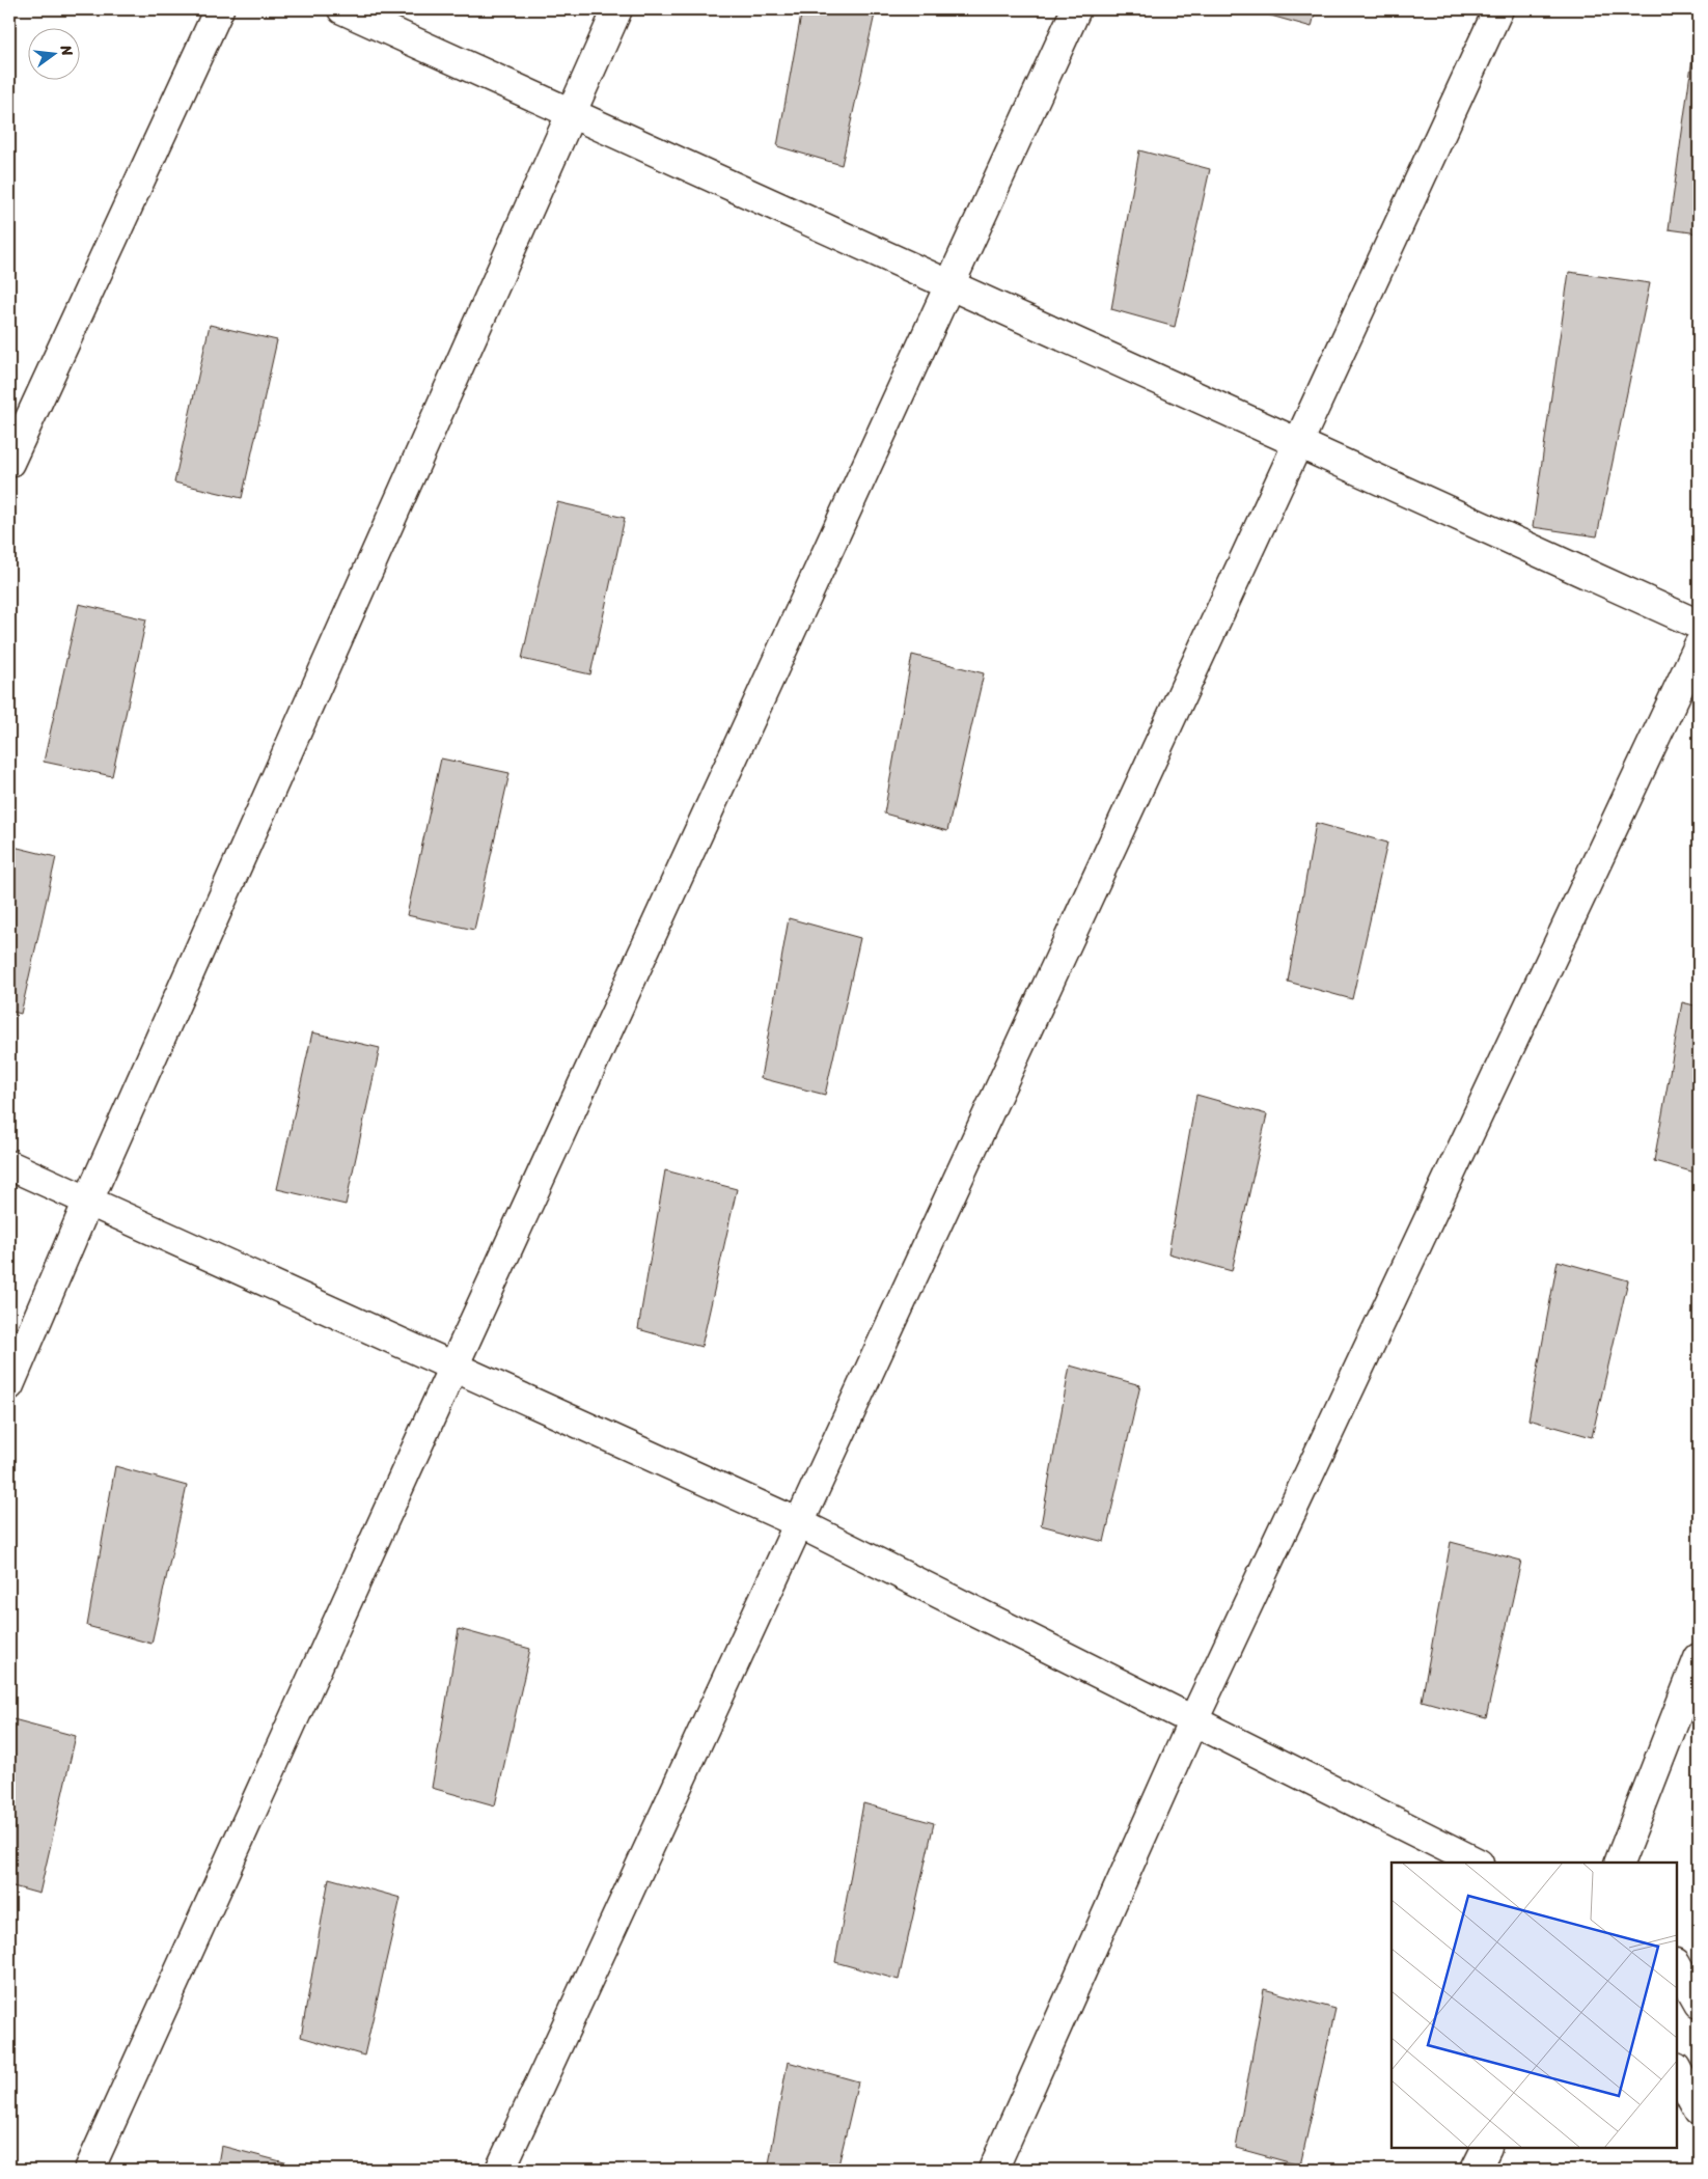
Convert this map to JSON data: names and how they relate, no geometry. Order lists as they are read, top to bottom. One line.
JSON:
{"north":"right"}
